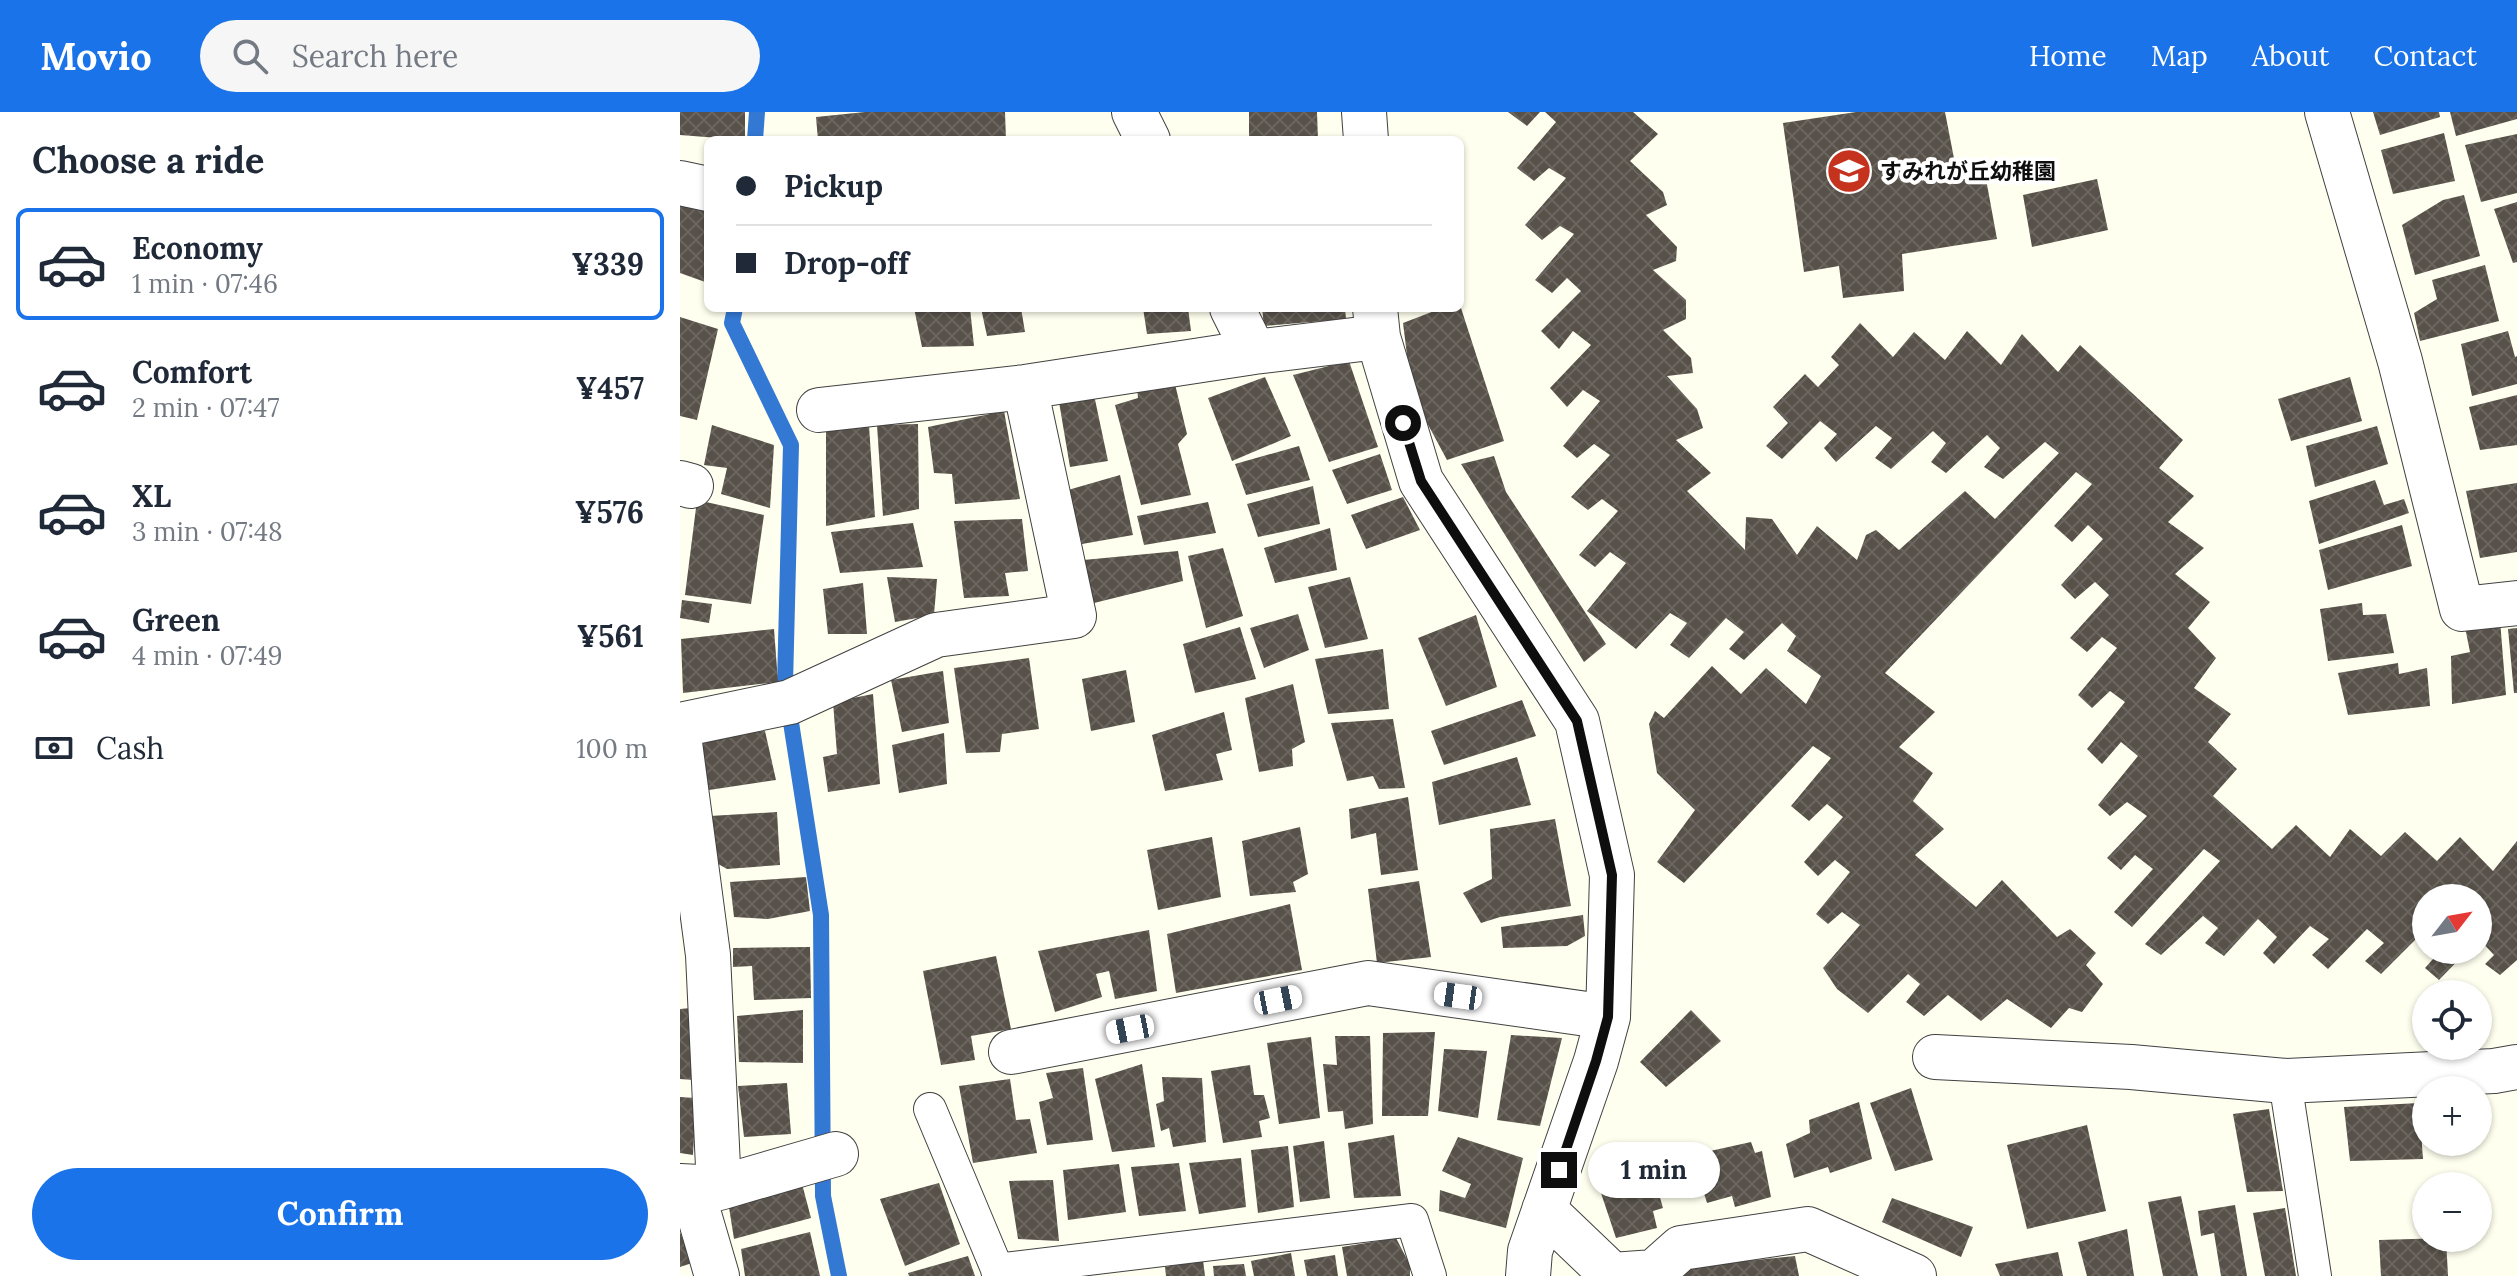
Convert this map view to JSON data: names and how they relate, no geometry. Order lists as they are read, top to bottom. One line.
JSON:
{"places":{"school or university":["すみれが丘幼稚園"]},"north":"top right","page":{"header":"Movio","search":"Search here","nav":["Home","Map","About","Contact"],"heading":"Choose a ride","banner":["Pickup","Drop-off"],"list":[{"name":"Economy","note":"1 min · 07:46","value":"¥339"},{"name":"Comfort","note":"2 min · 07:47","value":"¥457"},{"name":"XL","note":"3 min · 07:48","value":"¥576"},{"name":"Green","note":"4 min · 07:49","value":"¥561"}],"pay":["Cash","100 m"],"map_buttons":["+","−"],"bubble":"1 min","buttons":"Confirm"}}
